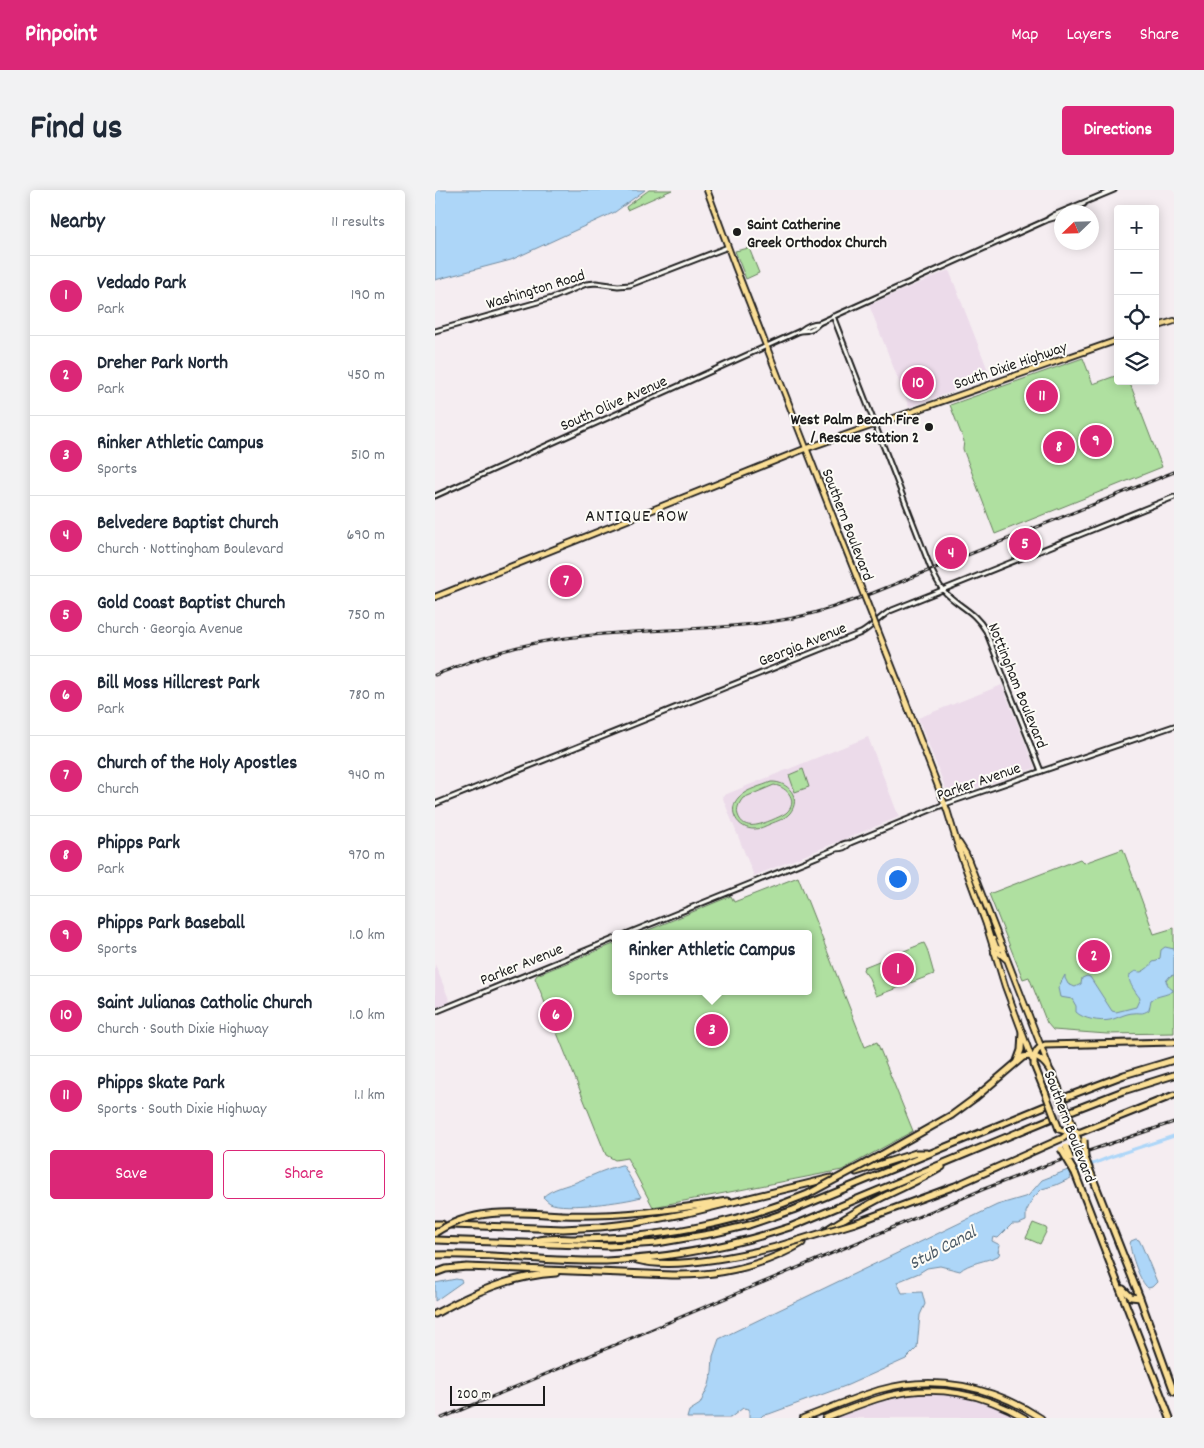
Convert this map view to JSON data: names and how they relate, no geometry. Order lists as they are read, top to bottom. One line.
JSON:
{"streets":{"highway":["Southern Boulevard"],"main road":["South Dixie Highway"],"street":["Washington Road","South Olive Avenue","Georgia Avenue","Nottingham Boulevard","Parker Avenue"]},"crossings":[["Washington Road","Southern Boulevard"],["South Dixie Highway","Southern Boulevard"],["South Dixie Highway","Nottingham Boulevard"],["South Olive Avenue","Southern Boulevard"],["South Olive Avenue","Nottingham Boulevard"],["Southern Boulevard","Parker Avenue"],["Georgia Avenue","Nottingham Boulevard"],["Nottingham Boulevard","Parker Avenue"]],"districts":["ANTIQUE ROW"],"water":["Stub Canal"],"places":["Saint Catherine Greek Orthodox Church","West Palm Beach Fire / Rescue Station 2"],"scale_bar":"200 m","north":"bottom left","page":{"header":"Pinpoint","nav":["Map","Layers","Share"],"title":"Find us","buttons":["Directions",["Save","Share"]],"heading":["Nearby","11 results"],"map_buttons":["+","−"],"list":[{"mark":"1","name":"Vedado Park","note":"Park","value":"190 m"},{"mark":"2","name":"Dreher Park North","note":"Park","value":"450 m"},{"mark":"3","name":"Rinker Athletic Campus","note":"Sports","value":"510 m"},{"mark":"4","name":"Belvedere Baptist Church","note":"Church · Nottingham Boulevard","value":"690 m"},{"mark":"5","name":"Gold Coast Baptist Church","note":"Church · Georgia Avenue","value":"750 m"},{"mark":"6","name":"Bill Moss Hillcrest Park","note":"Park","value":"780 m"},{"mark":"7","name":"Church of the Holy Apostles","note":"Church","value":"940 m"},{"mark":"8","name":"Phipps Park","note":"Park","value":"970 m"},{"mark":"9","name":"Phipps Park Baseball","note":"Sports","value":"1.0 km"},{"mark":"10","name":"Saint Julianas Catholic Church","note":"Church · South Dixie Highway","value":"1.0 km"},{"mark":"11","name":"Phipps Skate Park","note":"Sports · South Dixie Highway","value":"1.1 km"}],"pins":["10","11","9","8","5","4","7","2","1","6","3"],"popup":["Rinker Athletic Campus","Sports"],"scale":"200 m"}}
